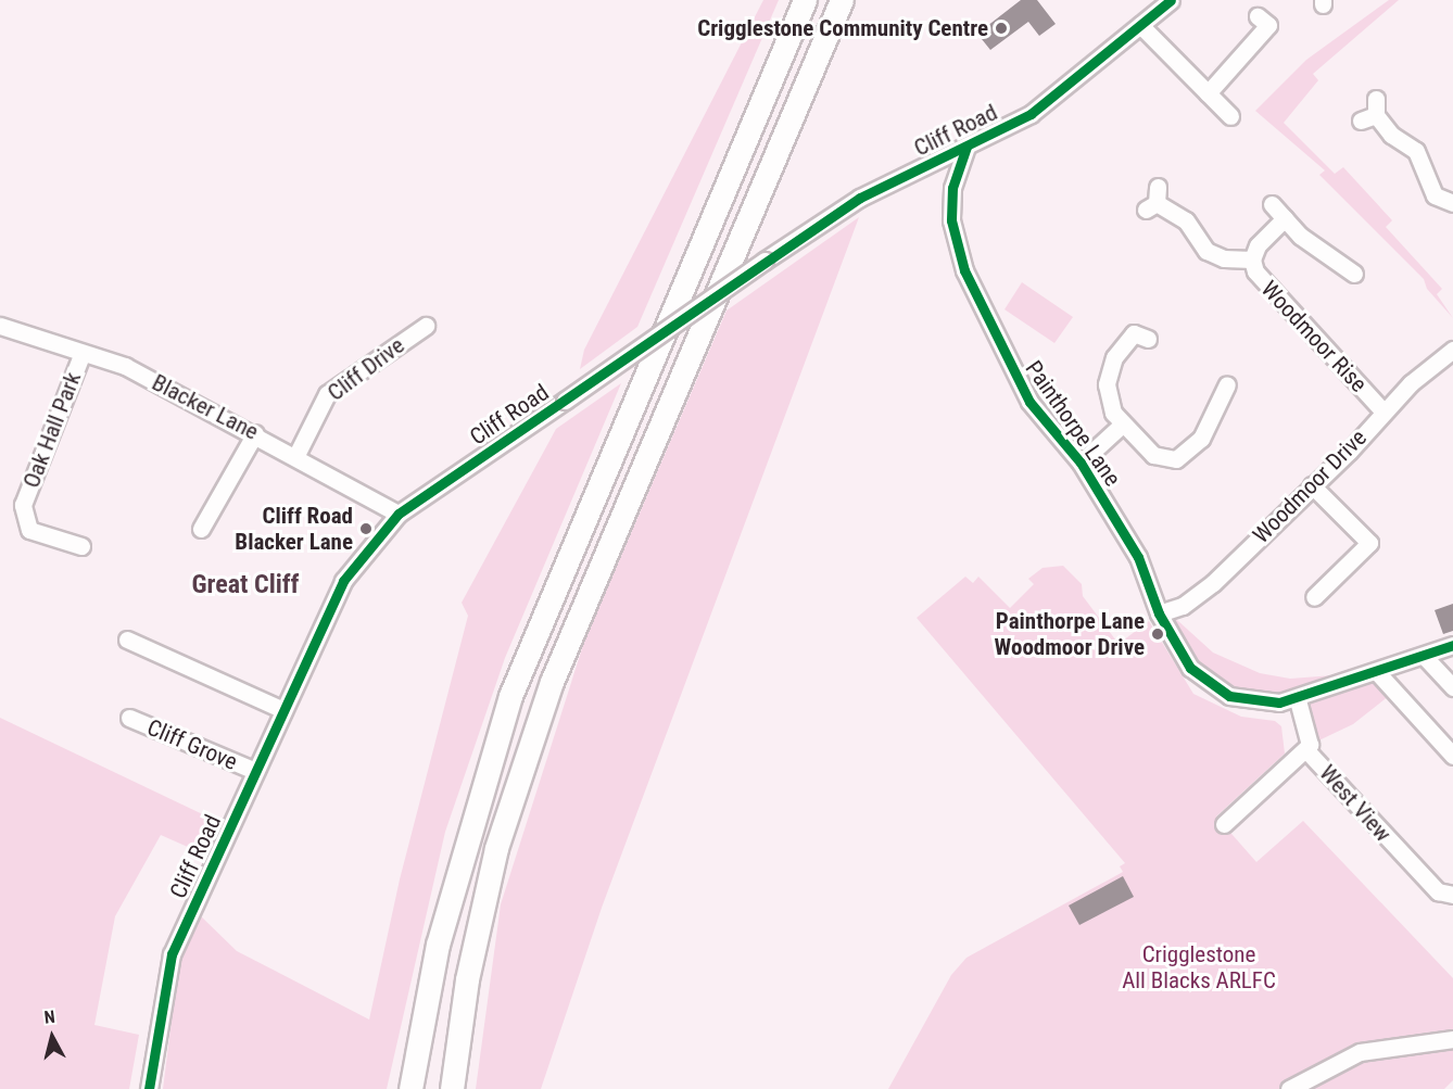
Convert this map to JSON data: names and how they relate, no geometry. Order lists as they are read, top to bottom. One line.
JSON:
{"streets":{"street":["Cliff Road","Woodmoor Rise","Cliff Drive","Blacker Lane","Painthorpe Lane","Oak Hall Park","Woodmoor Drive","Cliff Grove","West View"]},"crossings":[["Cliff Road","Blacker Lane"],["Cliff Road","Painthorpe Lane"],["Cliff Road","Cliff Grove"],["Woodmoor Rise","Woodmoor Drive"],["Cliff Drive","Blacker Lane"],["Blacker Lane","Oak Hall Park"],["Painthorpe Lane","Woodmoor Drive"]],"districts":["Great Cliff"],"parks":["Crigglestone All Blacks ARLFC"],"places":["Crigglestone Community Centre","Cliff Road Blacker Lane","Painthorpe Lane Woodmoor Drive"],"north":"top"}
